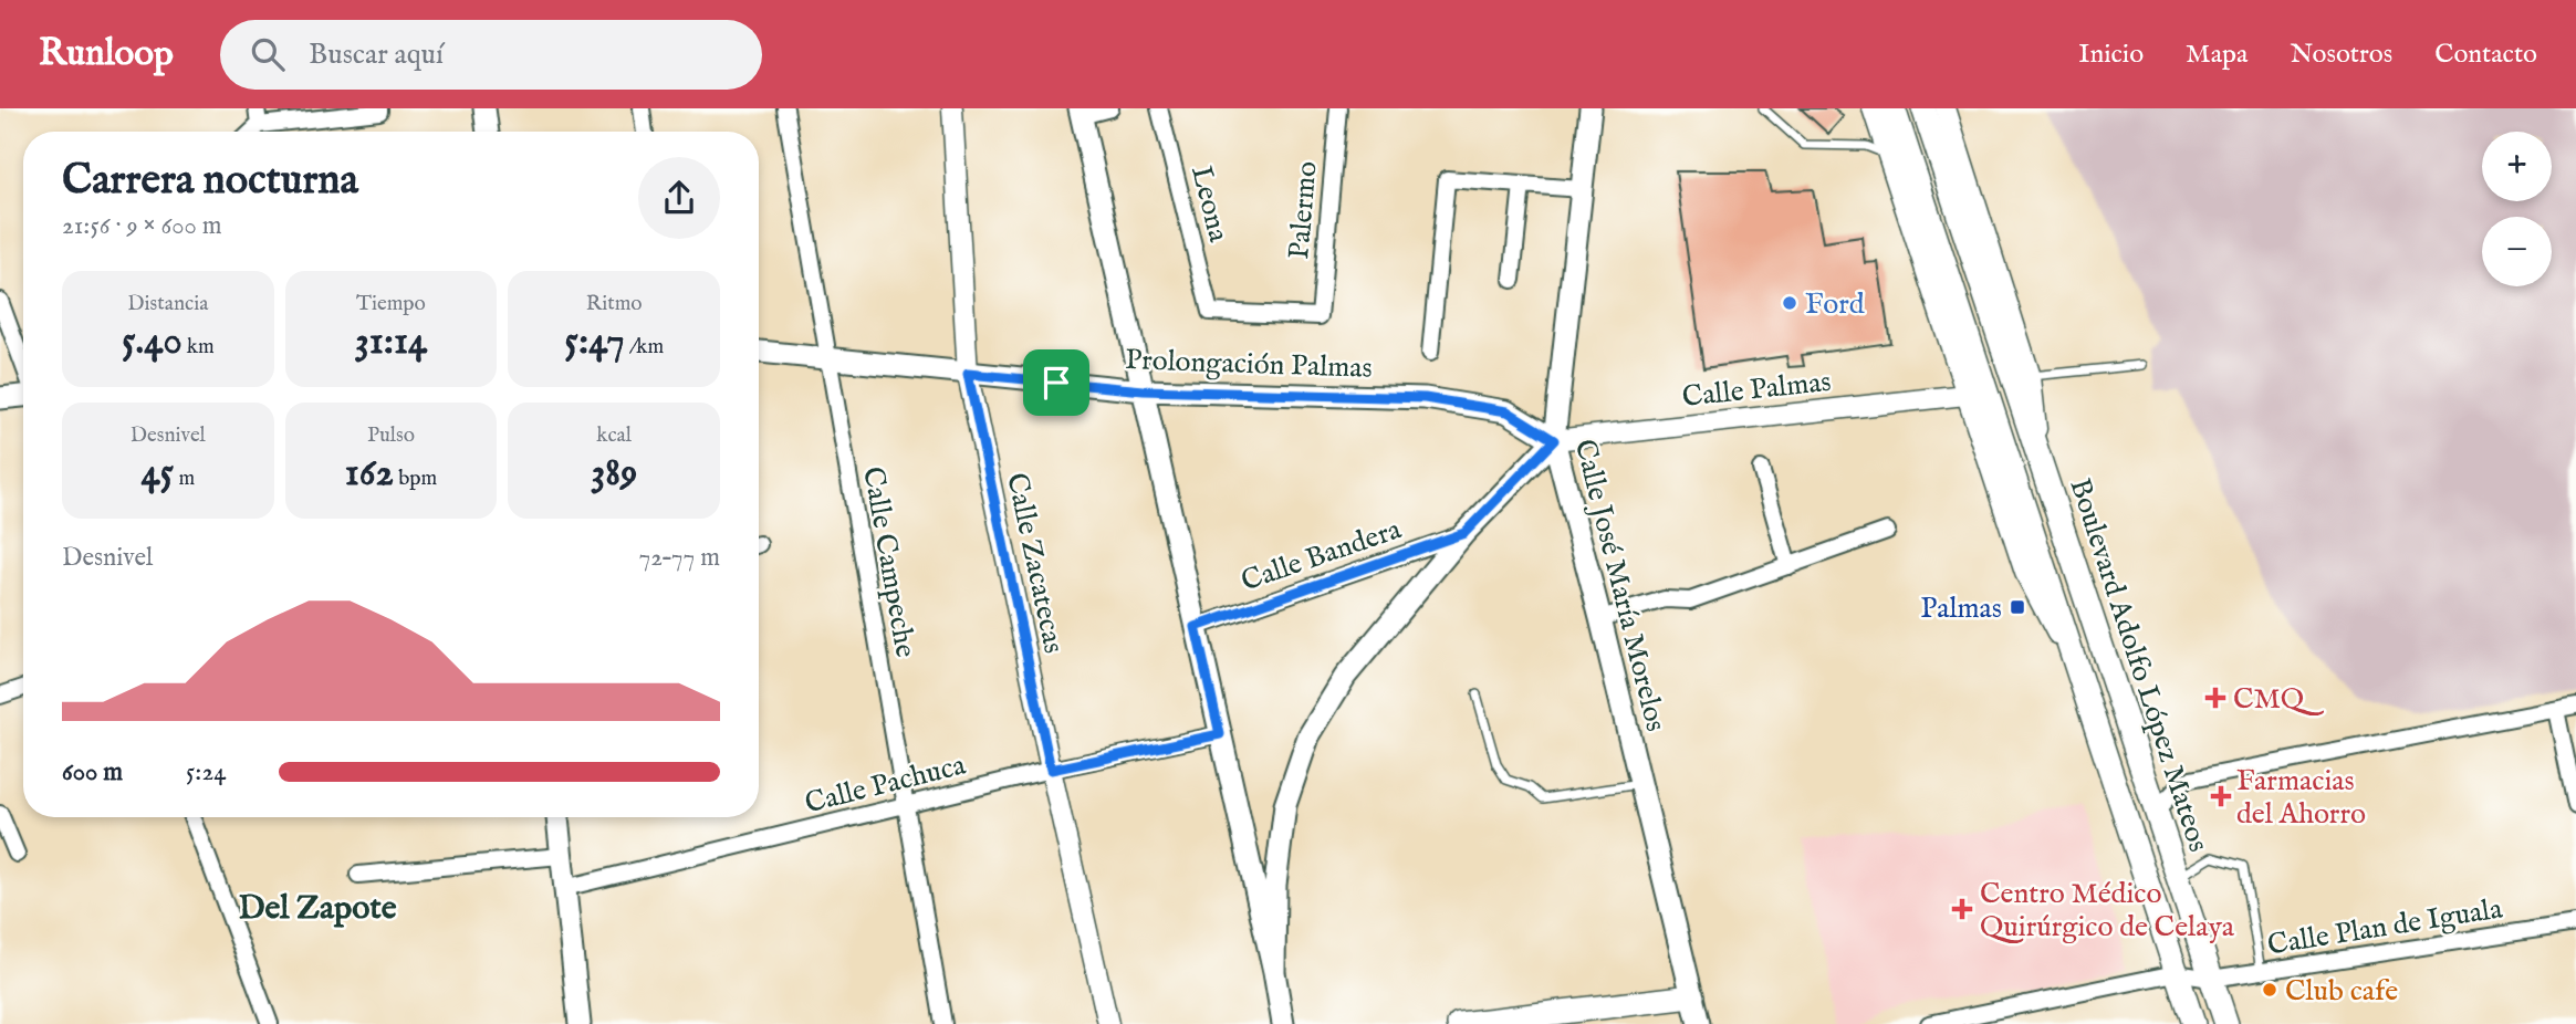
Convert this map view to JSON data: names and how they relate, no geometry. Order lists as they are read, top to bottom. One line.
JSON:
{"streets":{"main road":["Prolongación Palmas","Calle José María Morelos","Boulevard Adolfo López Mateos"],"street":["Leona","Palermo","Calle Palmas","Calle Bandera","Calle Campeche","Calle Zacatecas","Calle Pachuca","Calle Plan de Iguala"]},"crossings":[["Leona","Palermo"],["Prolongación Palmas","Calle Palmas"],["Prolongación Palmas","Calle Campeche"],["Prolongación Palmas","Calle Zacatecas"],["Prolongación Palmas","Calle José María Morelos"],["Calle Palmas","Calle José María Morelos"],["Calle Campeche","Calle Pachuca"],["Calle Zacatecas","Calle Pachuca"],["Boulevard Adolfo López Mateos","Calle Plan de Iguala"]],"districts":["Del Zapote"],"places":{"other":["Ford","Club cafe"],"transit":["Palmas"],"health":["CMQ","Farmacias del Ahorro","Centro Médico Quirúrgico de Celaya"]},"page":{"header":"Runloop","search":"Buscar aquí","nav":["Inicio","Mapa","Nosotros","Contacto"],"map_buttons":["+","−"],"heading":["Carrera nocturna","21:56 · 9 × 600 m"],"stats":[["Distancia","5.40 km"],["Tiempo","31:14"],["Ritmo","5:47 /km"],["Desnivel","45 m"],["Pulso","162 bpm"],["kcal","389"]],"chart":["Desnivel","72–77 m"],"list":[{"name":"600 m","note":"5:24"}]}}
